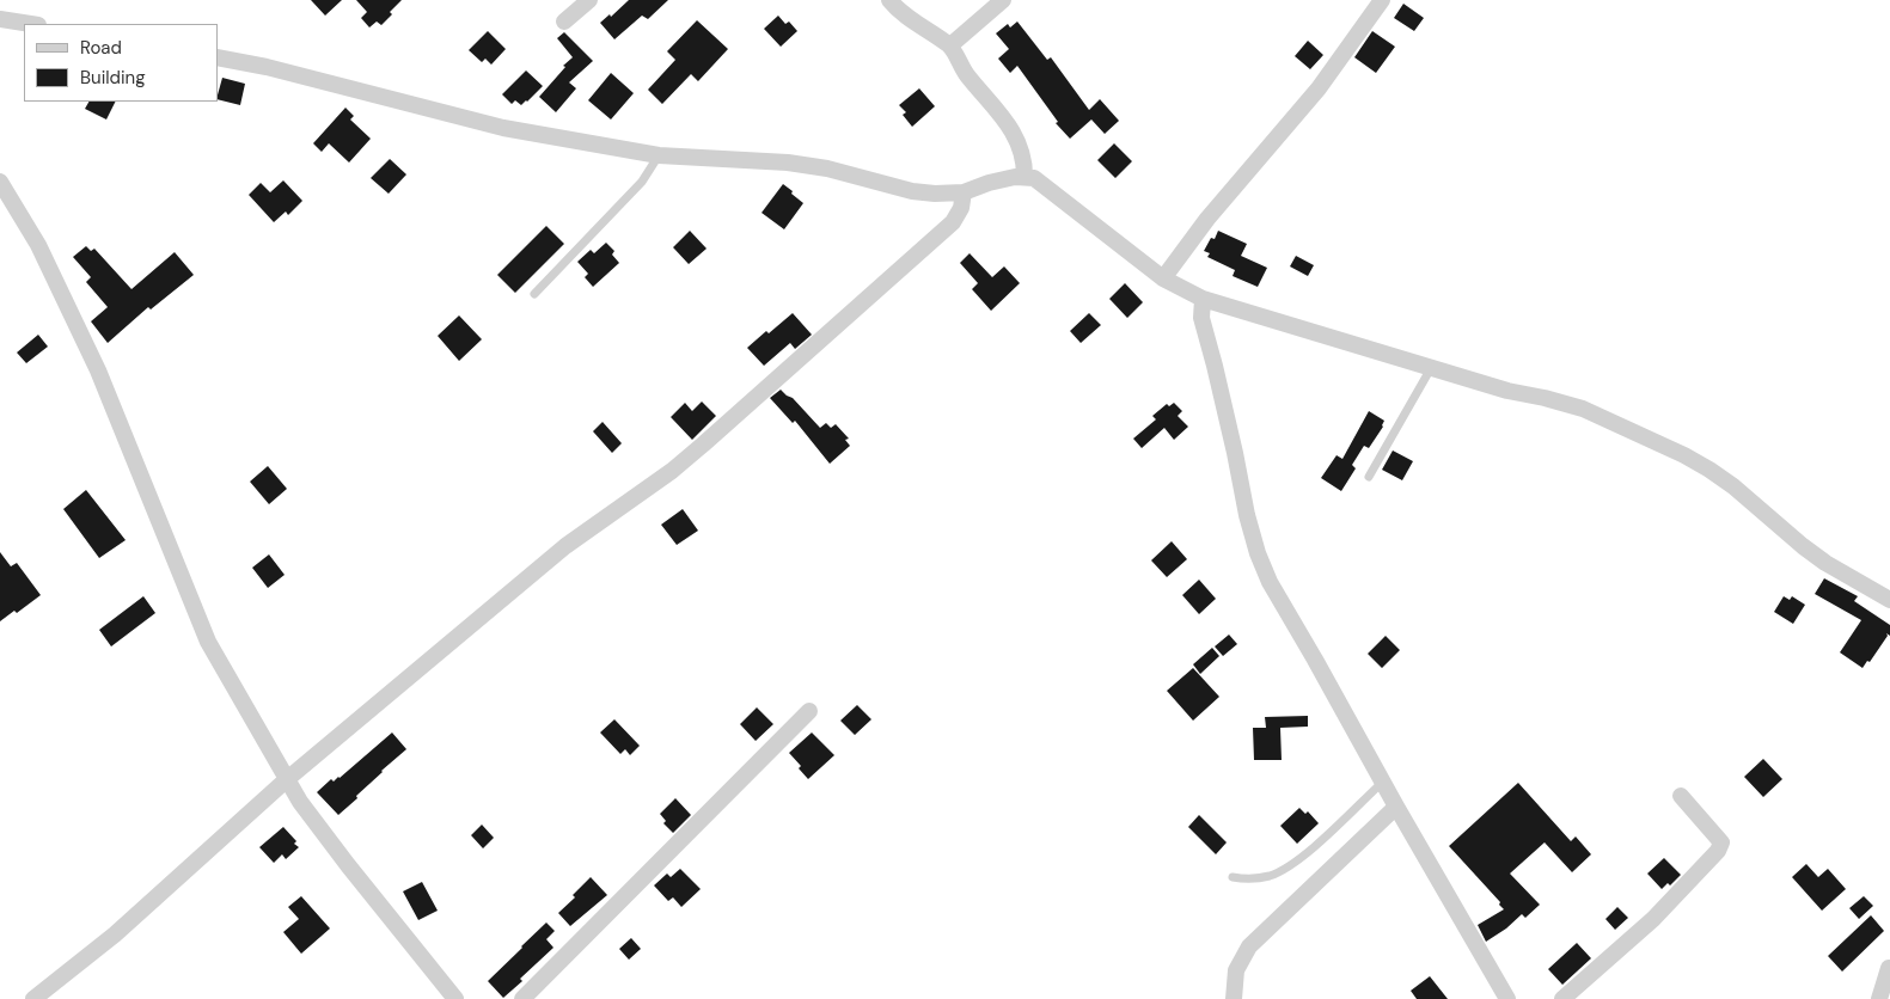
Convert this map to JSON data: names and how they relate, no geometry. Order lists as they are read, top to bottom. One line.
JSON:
{"legend":["Road","Building"]}
